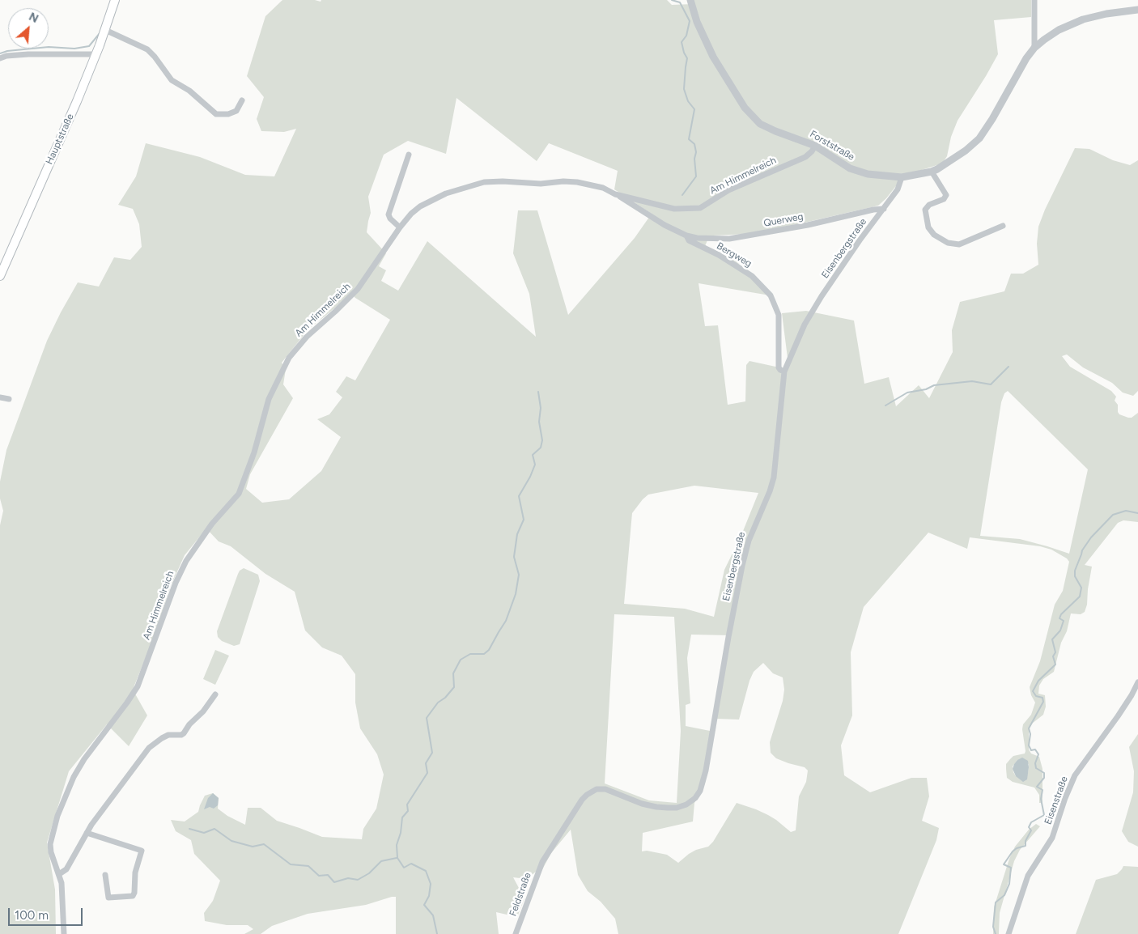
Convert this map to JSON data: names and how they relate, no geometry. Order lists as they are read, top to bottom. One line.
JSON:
{"streets":{"main road":["Hauptstraße"],"street":["Forststraße","Am Himmelreich","Querweg","Eisenbergstraße","Bergweg","Eisenstraße","Feldstraße"]},"crossings":[["Forststraße","Am Himmelreich"],["Forststraße","Eisenbergstraße"],["Am Himmelreich","Bergweg"],["Querweg","Eisenbergstraße"],["Querweg","Bergweg"],["Eisenbergstraße","Bergweg"],["Eisenbergstraße","Feldstraße"]],"scale_bar":"100 m","north":"top right"}
